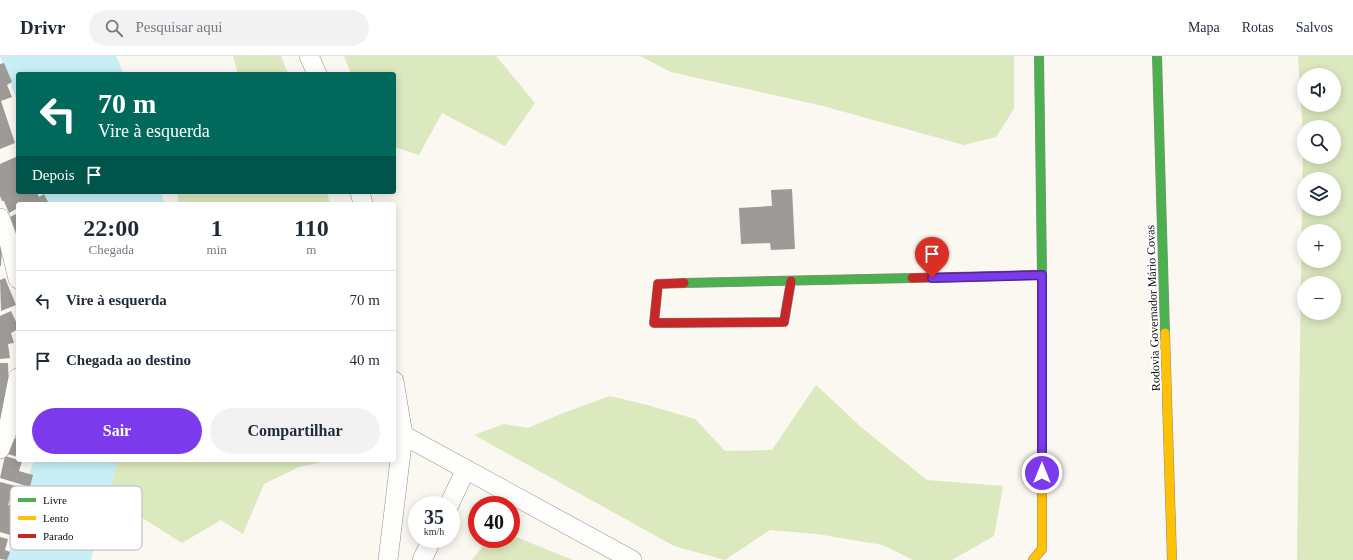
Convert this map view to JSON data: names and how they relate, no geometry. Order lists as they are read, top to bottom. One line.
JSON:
{"streets":{"main road":["Rodovia Governador Mário Covas"]},"legend":["Livre","Lento","Parado"],"page":{"header":"Drivr","search":"Pesquisar aqui","nav":["Mapa","Rotas","Salvos"],"map_buttons":["+","−"],"turn":["70 m","Vire à esquerda"],"then":"Depois","eta":["22:00","Chegada","1","min","110","m"],"list":[{"name":"Vire à esquerda","value":"70 m"},{"name":"Chegada ao destino","value":"40 m"}],"buttons":["Sair","Compartilhar"],"speed":"35 km/h","limit":"40"}}
